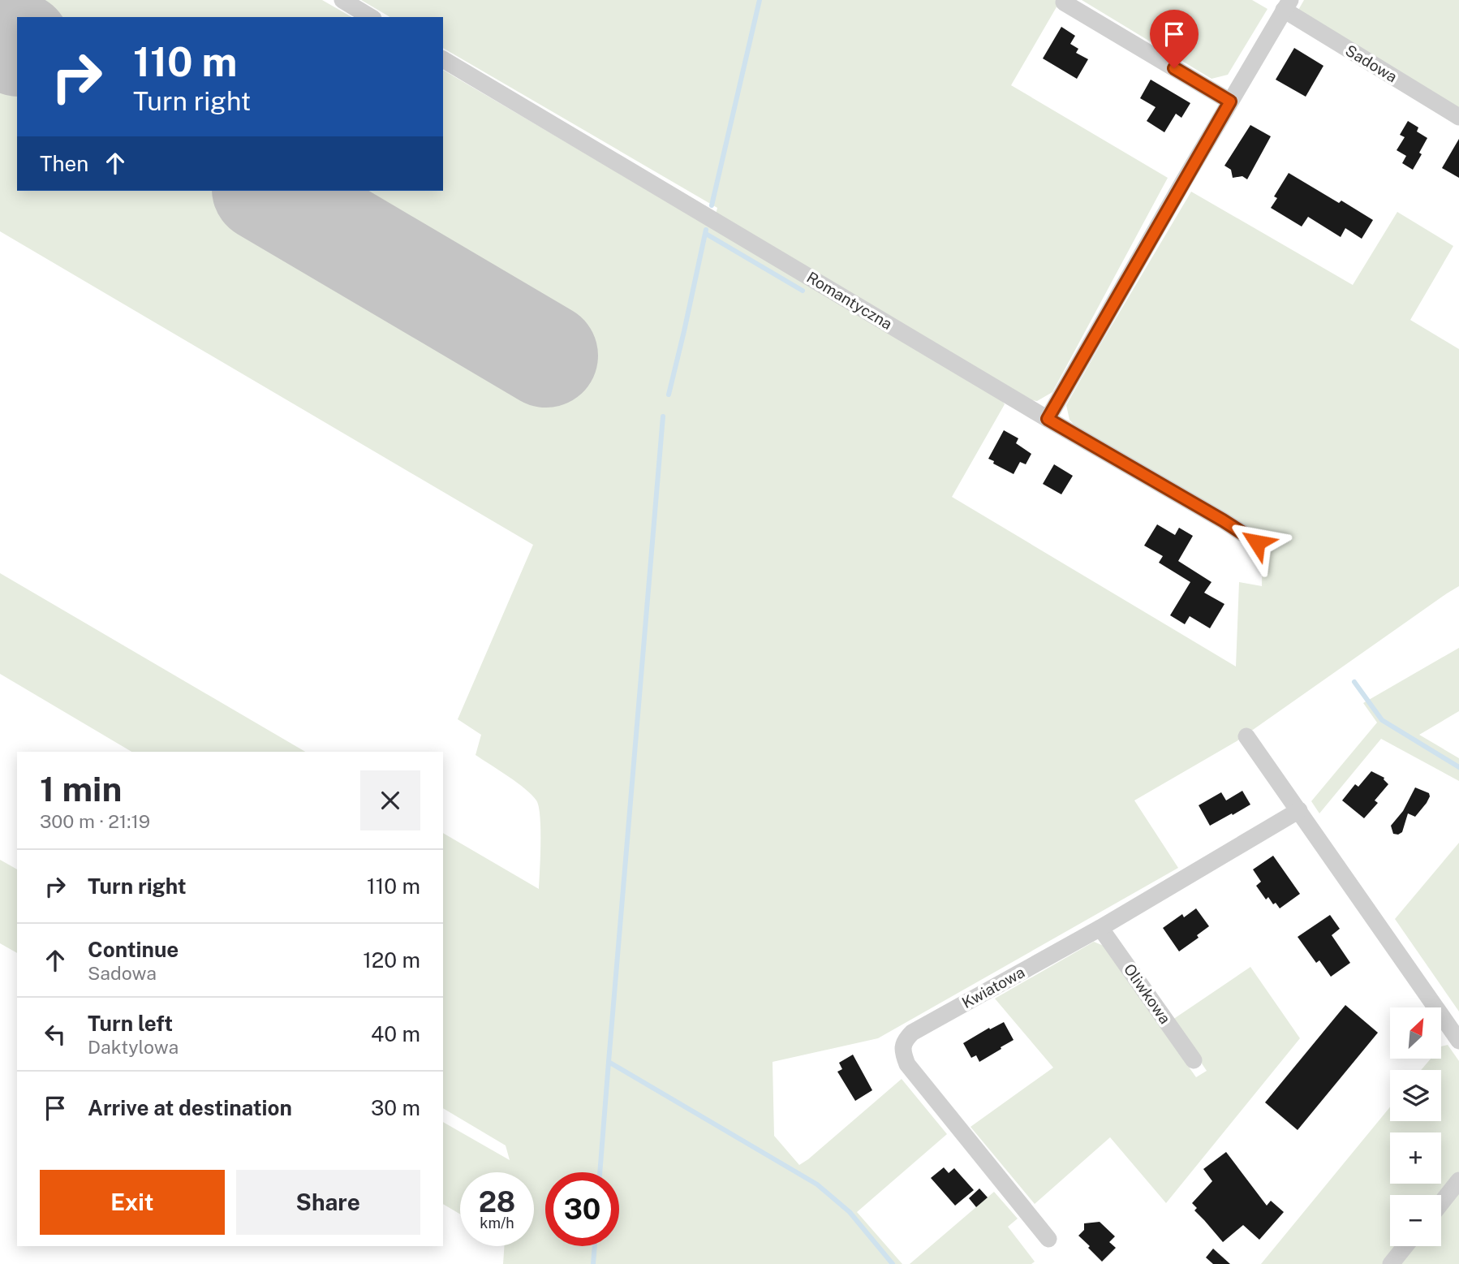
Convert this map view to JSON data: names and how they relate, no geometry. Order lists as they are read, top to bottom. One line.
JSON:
{"streets":{"street":["Sadowa","Romantyczna","Kwiatowa","Oliwkowa"]},"crossings":[["Sadowa","Romantyczna"],["Kwiatowa","Oliwkowa"]],"north":"top right","page":{"turn":["110 m","Turn right"],"then":"Then","heading":["1 min","300 m · 21:19"],"list":[{"name":"Turn right","value":"110 m"},{"name":"Continue","note":"Sadowa","value":"120 m"},{"name":"Turn left","note":"Daktylowa","value":"40 m"},{"name":"Arrive at destination","value":"30 m"}],"map_buttons":["+","−"],"buttons":["Exit","Share"],"speed":"28 km/h","limit":"30"}}
